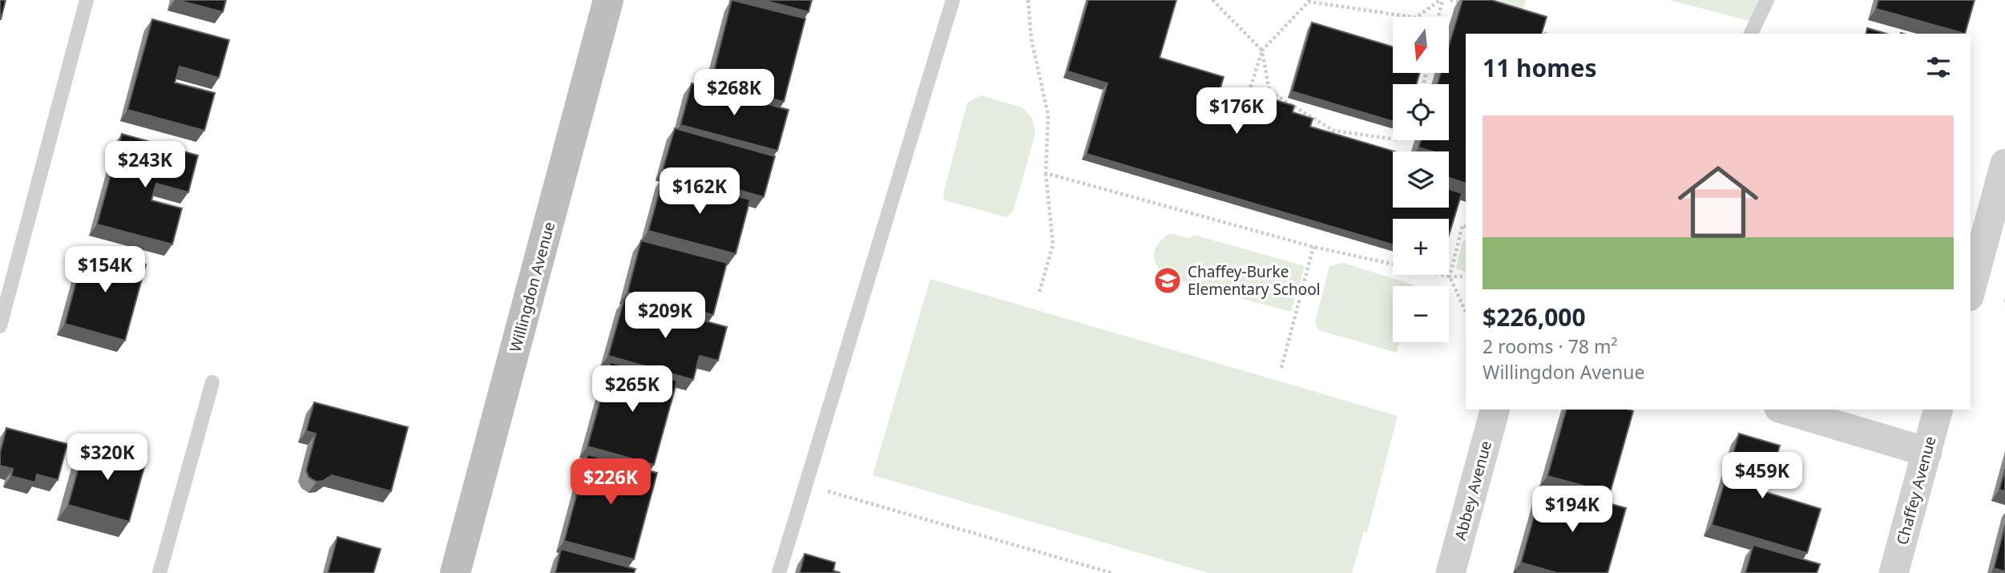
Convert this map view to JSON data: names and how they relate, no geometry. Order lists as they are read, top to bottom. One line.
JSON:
{"streets":{"main road":["Willingdon Avenue"],"street":["Abbey Avenue","Chaffey Avenue"]},"places":{"school or university":["Chaffey-Burke Elementary School"]},"north":"bottom","page":{"map_buttons":["+","−"],"heading":"11 homes","price":["$268K","$176K","$243K","$162K","$154K","$209K","$265K","$320K","$459K","$226K","$194K"],"list":[{"name":"$226,000","note":"2 rooms · 78 m² · Willingdon Avenue"}]}}
